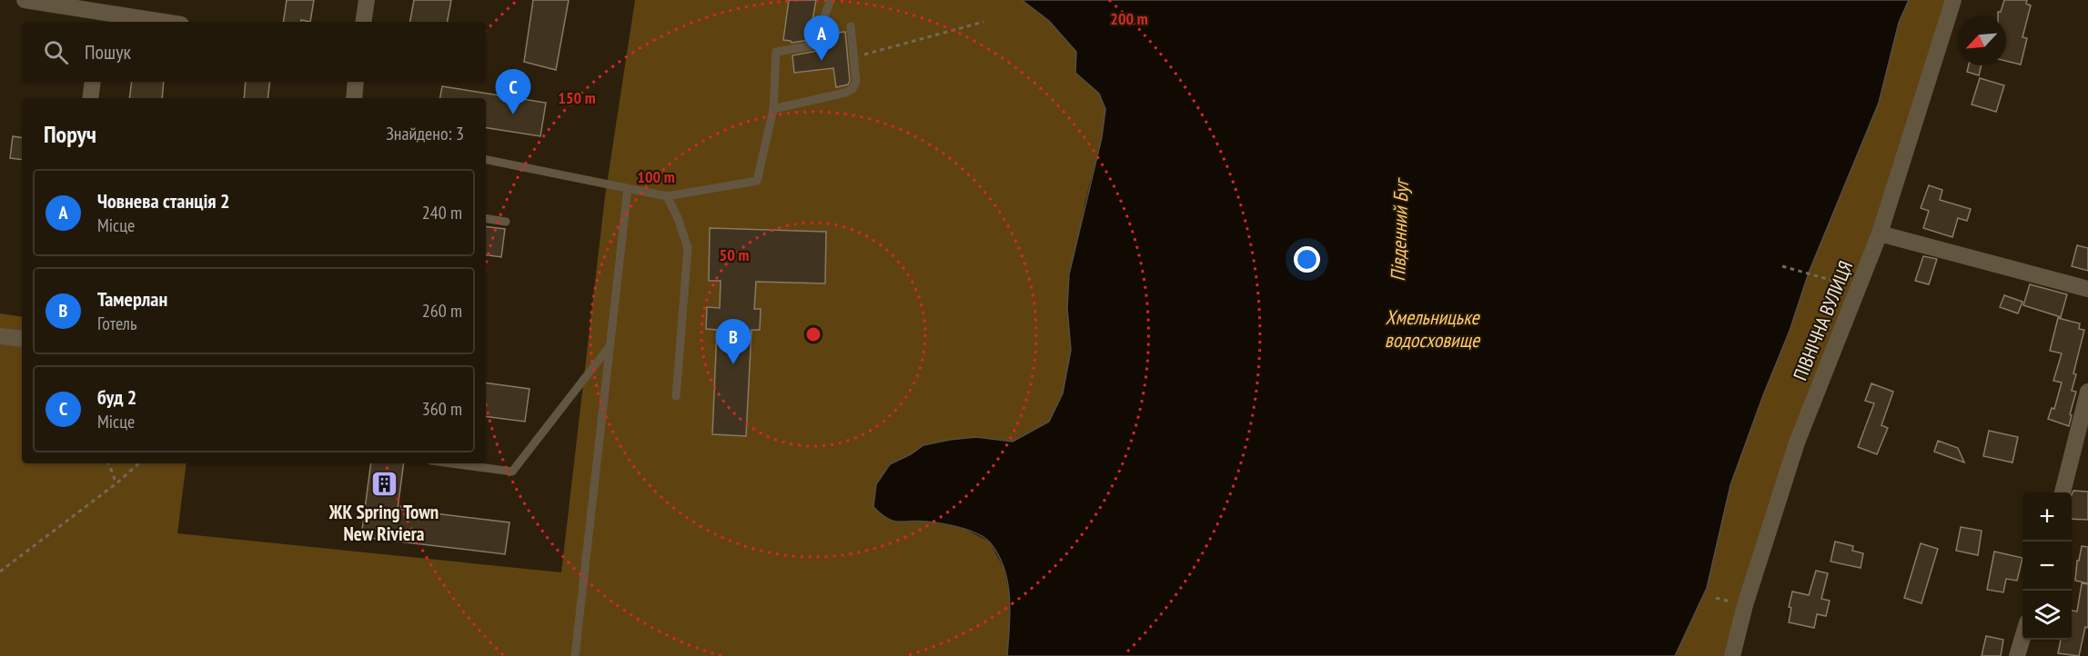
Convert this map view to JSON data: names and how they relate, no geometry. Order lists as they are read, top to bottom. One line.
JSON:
{"streets":{"street":["ПІВНІЧНА ВУЛИЦЯ"]},"water":["Південний Буг","Хмельницьке водосховище"],"places":{"building":["ЖК Spring Town New Riviera"]},"north":"bottom left","page":{"pins":["A","C","B"],"search":"Пошук","heading":["Поруч","Знайдено: 3"],"list":[{"mark":"A","name":"Човнева станція 2","note":"Місце","value":"240 m"},{"mark":"B","name":"Тамерлан","note":"Готель","value":"260 m"},{"mark":"C","name":"буд 2","note":"Місце","value":"360 m"}],"map_buttons":["+","−"]},"rings":["200 m","150 m","100 m","50 m"]}
